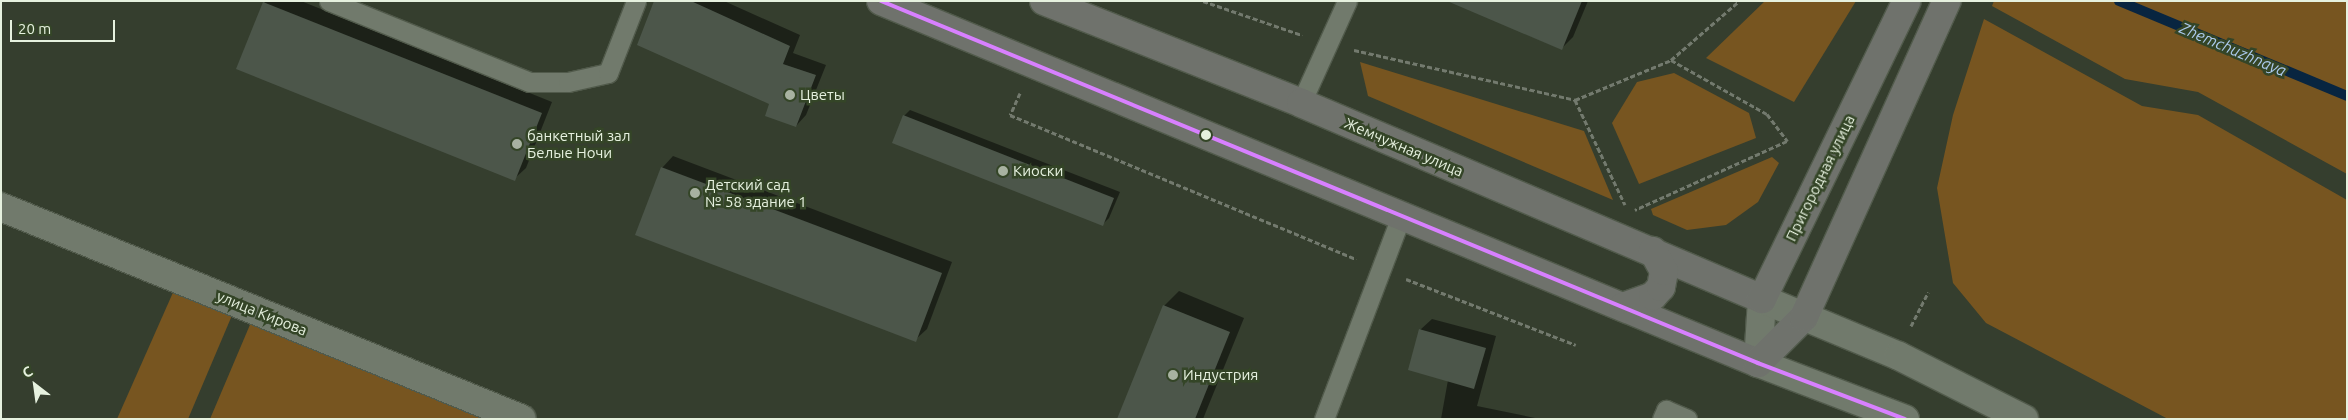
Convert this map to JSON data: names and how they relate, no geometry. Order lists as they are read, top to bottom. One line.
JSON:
{"streets":{"main road":["Жемчужная улица","Пригородная улица"],"street":["улица Кирова"]},"crossings":[["Жемчужная улица","Пригородная улица"]],"water":["Zhemchuzhnaya"],"places":["Цветы","банкетный зал Белые Ночи","Киоски","Детский сад № 58 здание 1","Индустрия"],"scale_bar":"20 m","north":"top left"}
